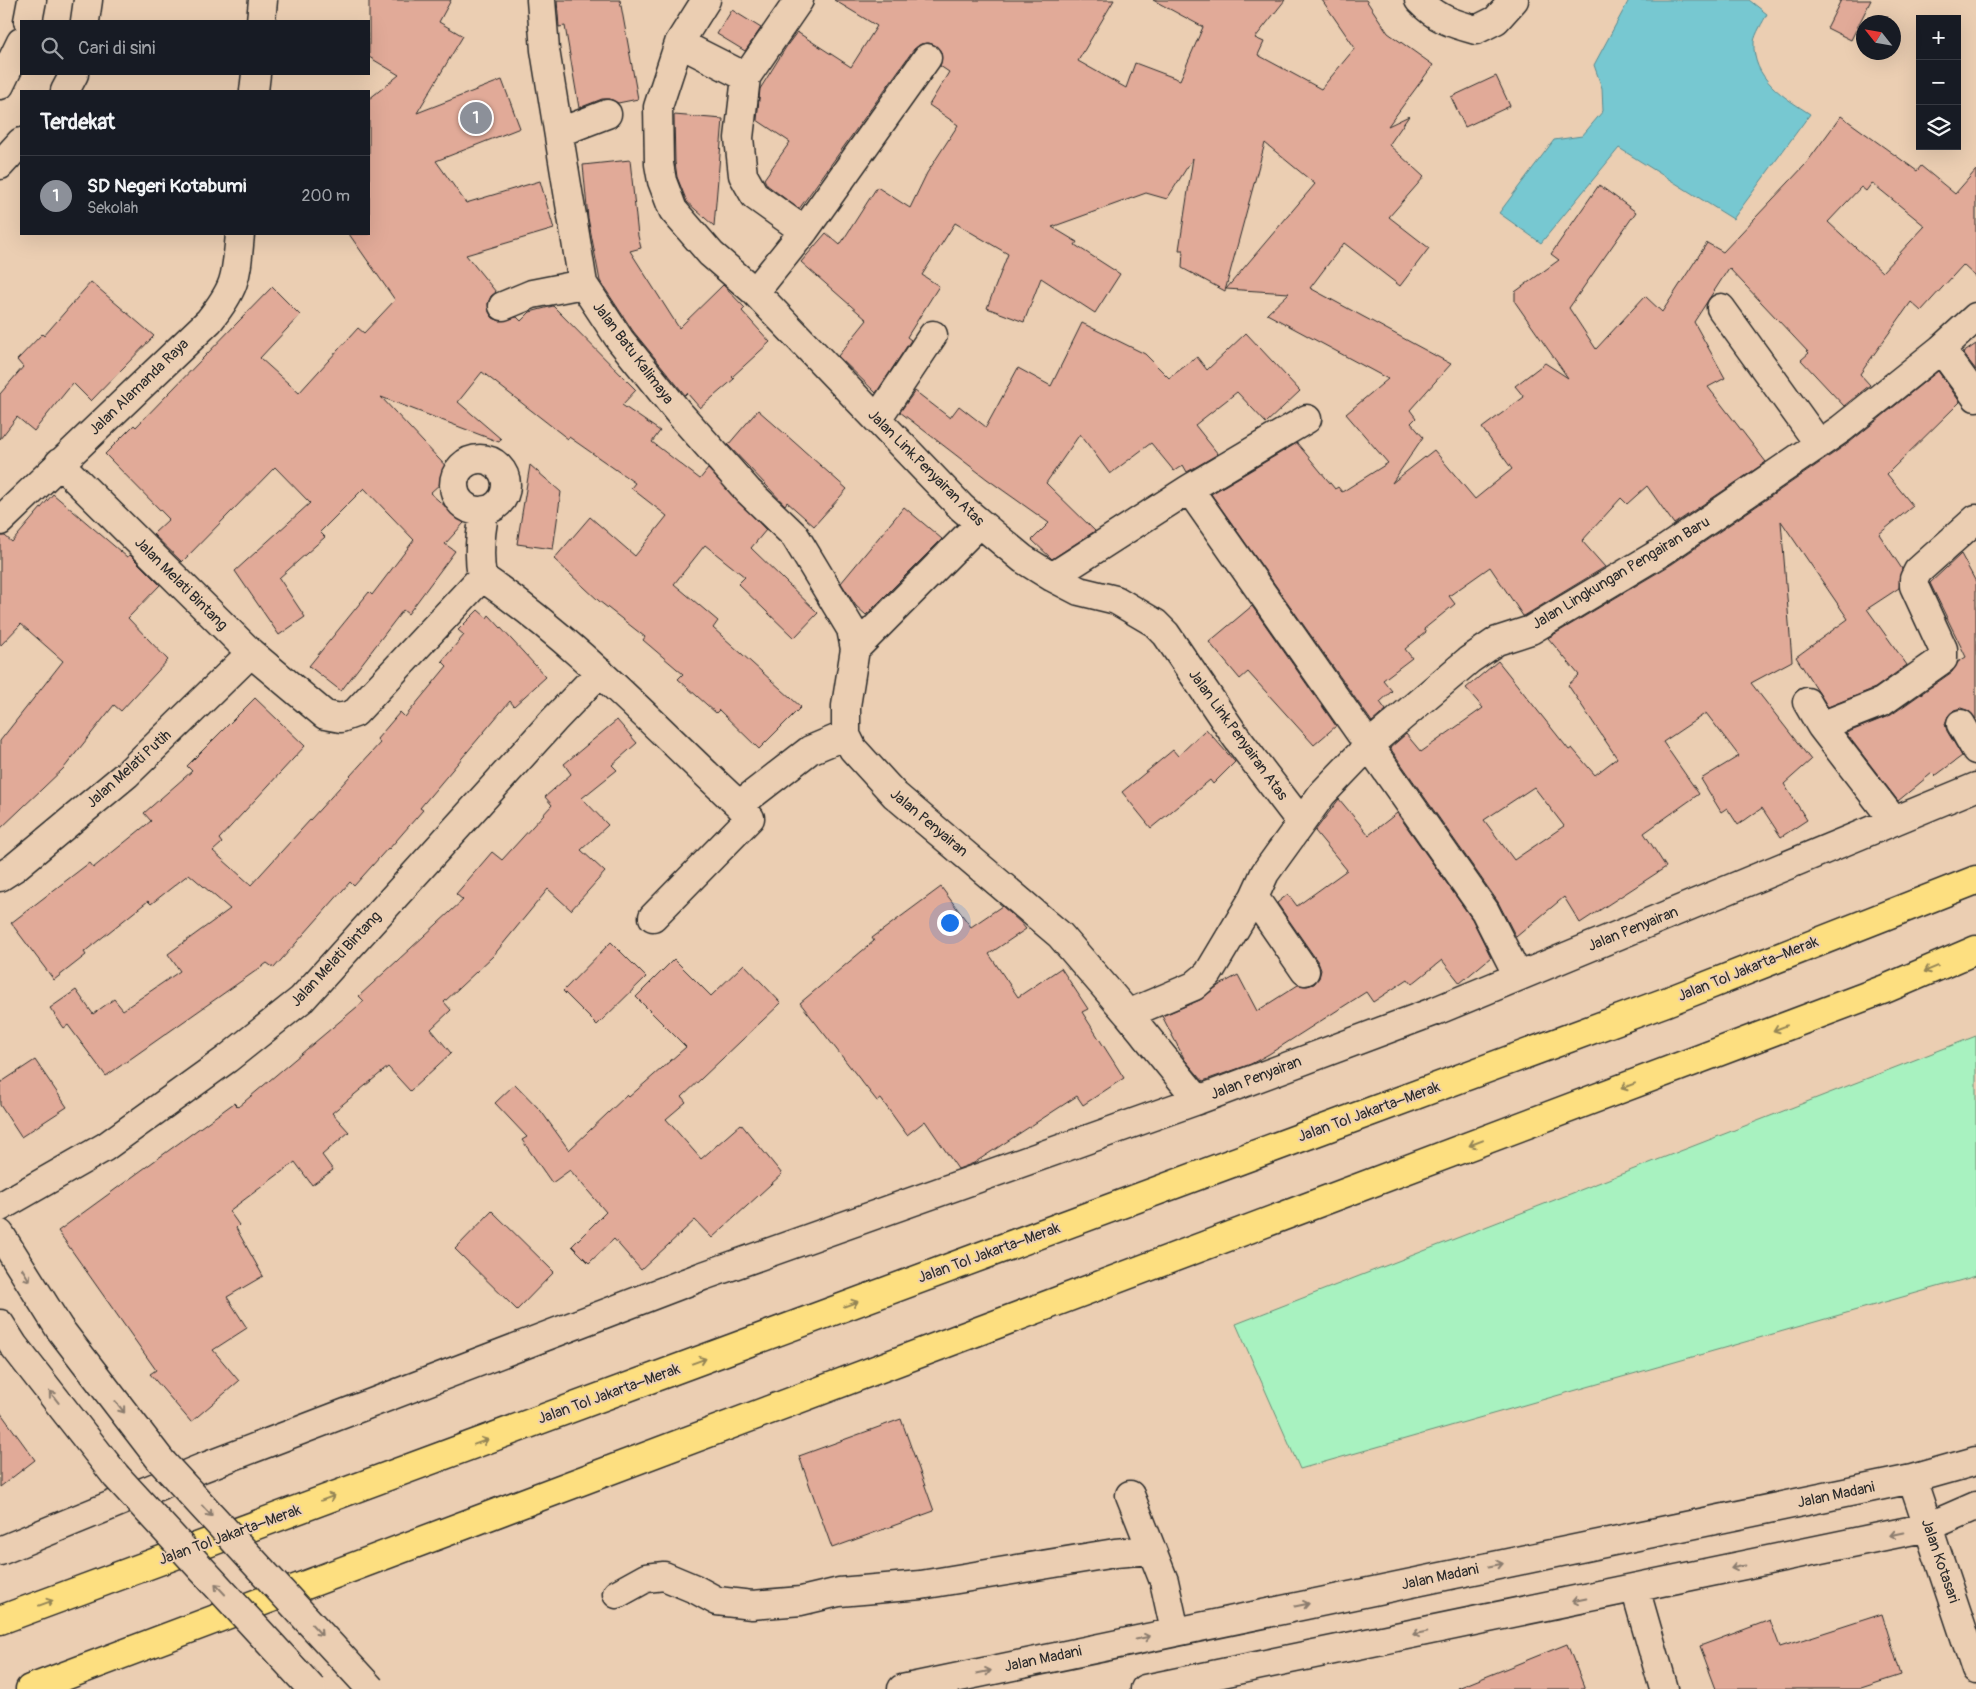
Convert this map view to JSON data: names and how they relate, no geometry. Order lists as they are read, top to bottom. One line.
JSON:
{"streets":{"highway":["Jalan Tol Jakarta–Merak"],"street":["Jalan Batu Kalimaya","Jalan Alamanda Raya","Jalan Link.Penyairan Atas","Jalan Lingkungan Pengairan Baru","Jalan Melati Bintang","Jalan Melati Putih","Jalan Penyairan","Jalan Madani","Jalan Kotasari"]},"crossings":[["Jalan Alamanda Raya","Jalan Melati Bintang"],["Jalan Link.Penyairan Atas","Jalan Lingkungan Pengairan Baru"],["Jalan Lingkungan Pengairan Baru","Jalan Penyairan"],["Jalan Melati Bintang","Jalan Melati Putih"],["Jalan Madani","Jalan Kotasari"]],"north":"top left","page":{"map_buttons":["+","−"],"search":"Cari di sini","heading":"Terdekat","pins":"1","list":[{"mark":"1","name":"SD Negeri Kotabumi","note":"Sekolah","value":"200 m"}]}}
